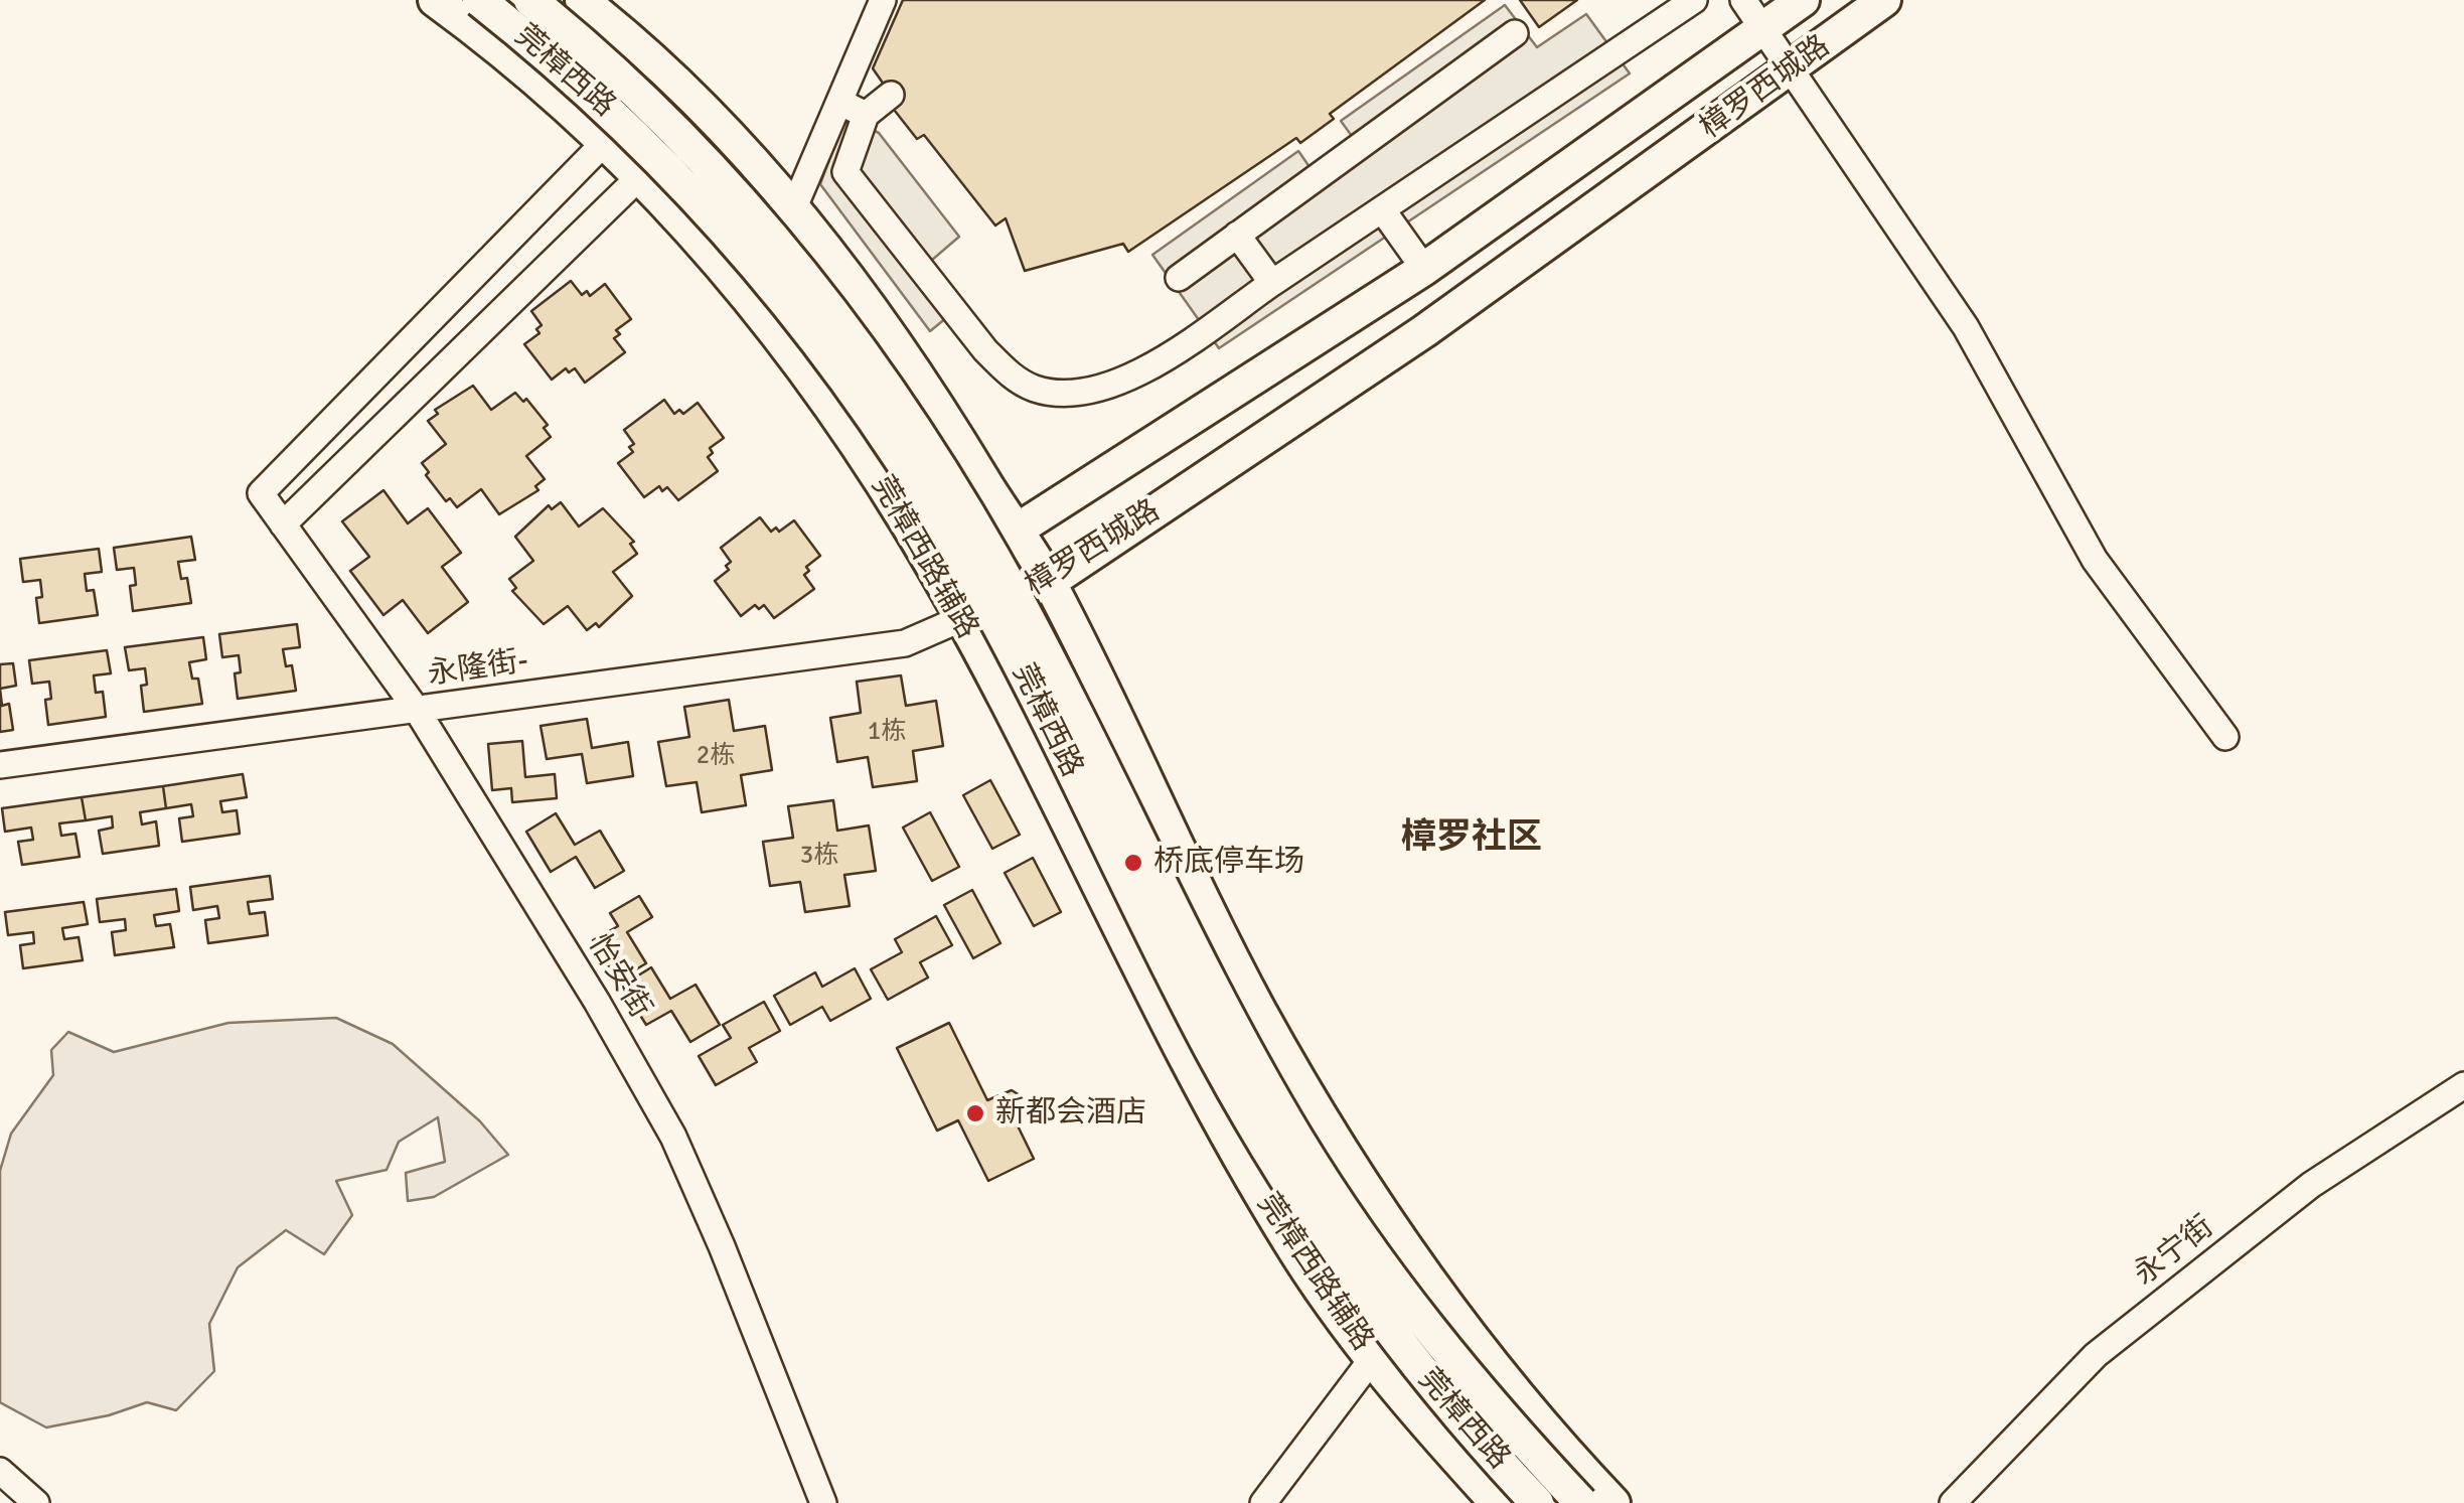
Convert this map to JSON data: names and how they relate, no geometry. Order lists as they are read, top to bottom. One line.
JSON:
{"streets":{"main road":["莞樟西路","樟罗西城路","莞樟西路辅路"],"street":["永隆街-","怡安街","永宁街"]},"crossings":[["樟罗西城路","莞樟西路辅路"],["樟罗西城路","永隆街-"],["莞樟西路辅路","永隆街-"],["莞樟西路辅路","怡安街"],["永隆街-","怡安街"]],"districts":["樟罗社区"],"places":["桥底停车场","新都会酒店"],"house_numbers":["1栋","2栋","3栋"]}
